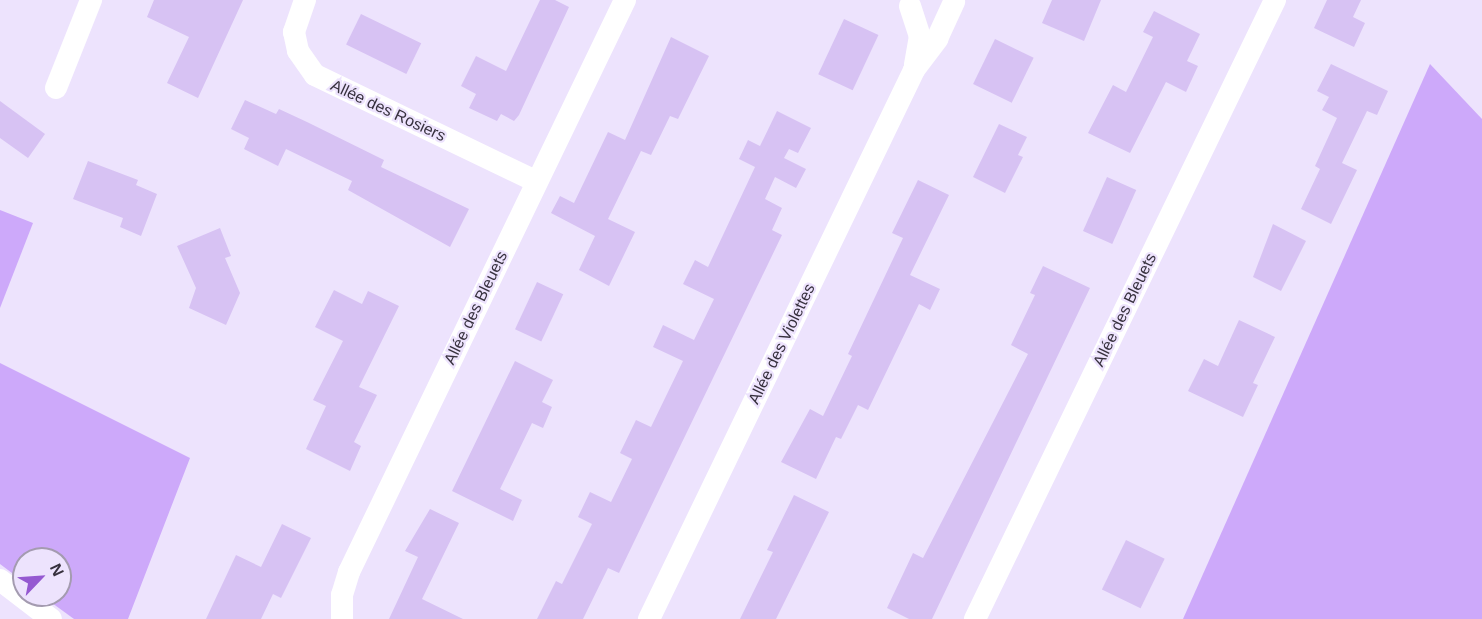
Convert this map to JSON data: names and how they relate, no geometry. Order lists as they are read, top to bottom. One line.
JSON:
{"streets":{"street":["Allée des Rosiers","Allée des Bleuets","Allée des Violettes"]},"crossings":[["Allée des Rosiers","Allée des Bleuets"]],"north":"top right"}
